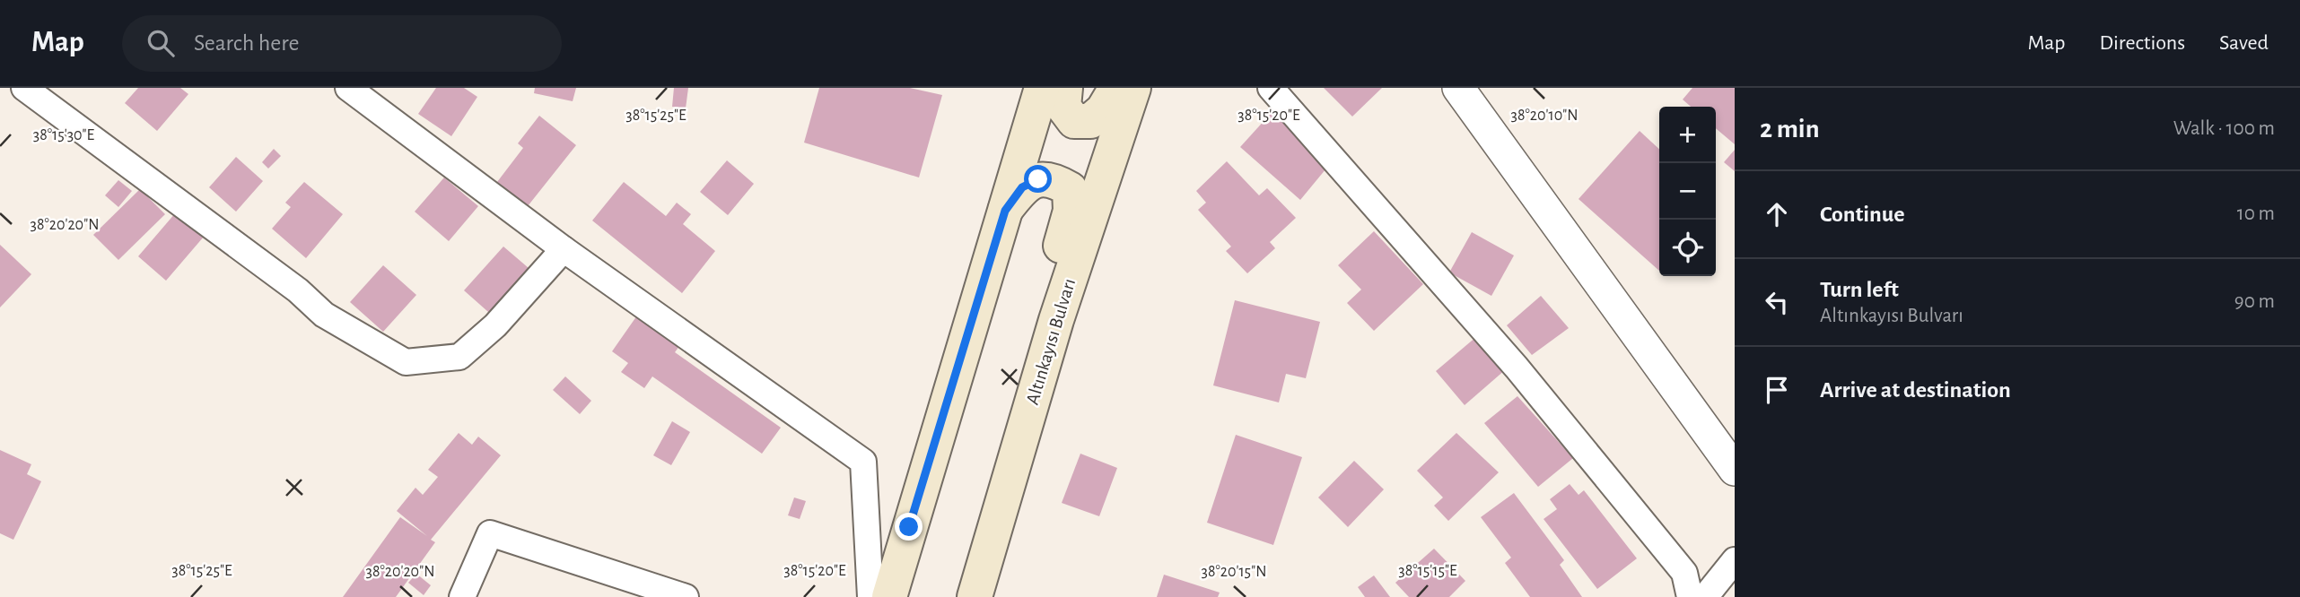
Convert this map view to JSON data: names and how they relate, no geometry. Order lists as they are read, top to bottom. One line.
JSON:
{"streets":{"main road":["Altınkayısı Bulvarı"]},"page":{"header":"Map","search":"Search here","nav":["Map","Directions","Saved"],"heading":["2 min","Walk · 100 m"],"map_buttons":["+","−"],"list":[["Continue","10 m"],["Turn left","Altınkayısı Bulvarı","90 m"],"Arrive at destination"]},"coordinates":["38°20'10\"N","38°15'25\"E","38°15'20\"E","38°15'30\"E","38°20'20\"N","38°15'15\"E","38°20'15\"N"]}
